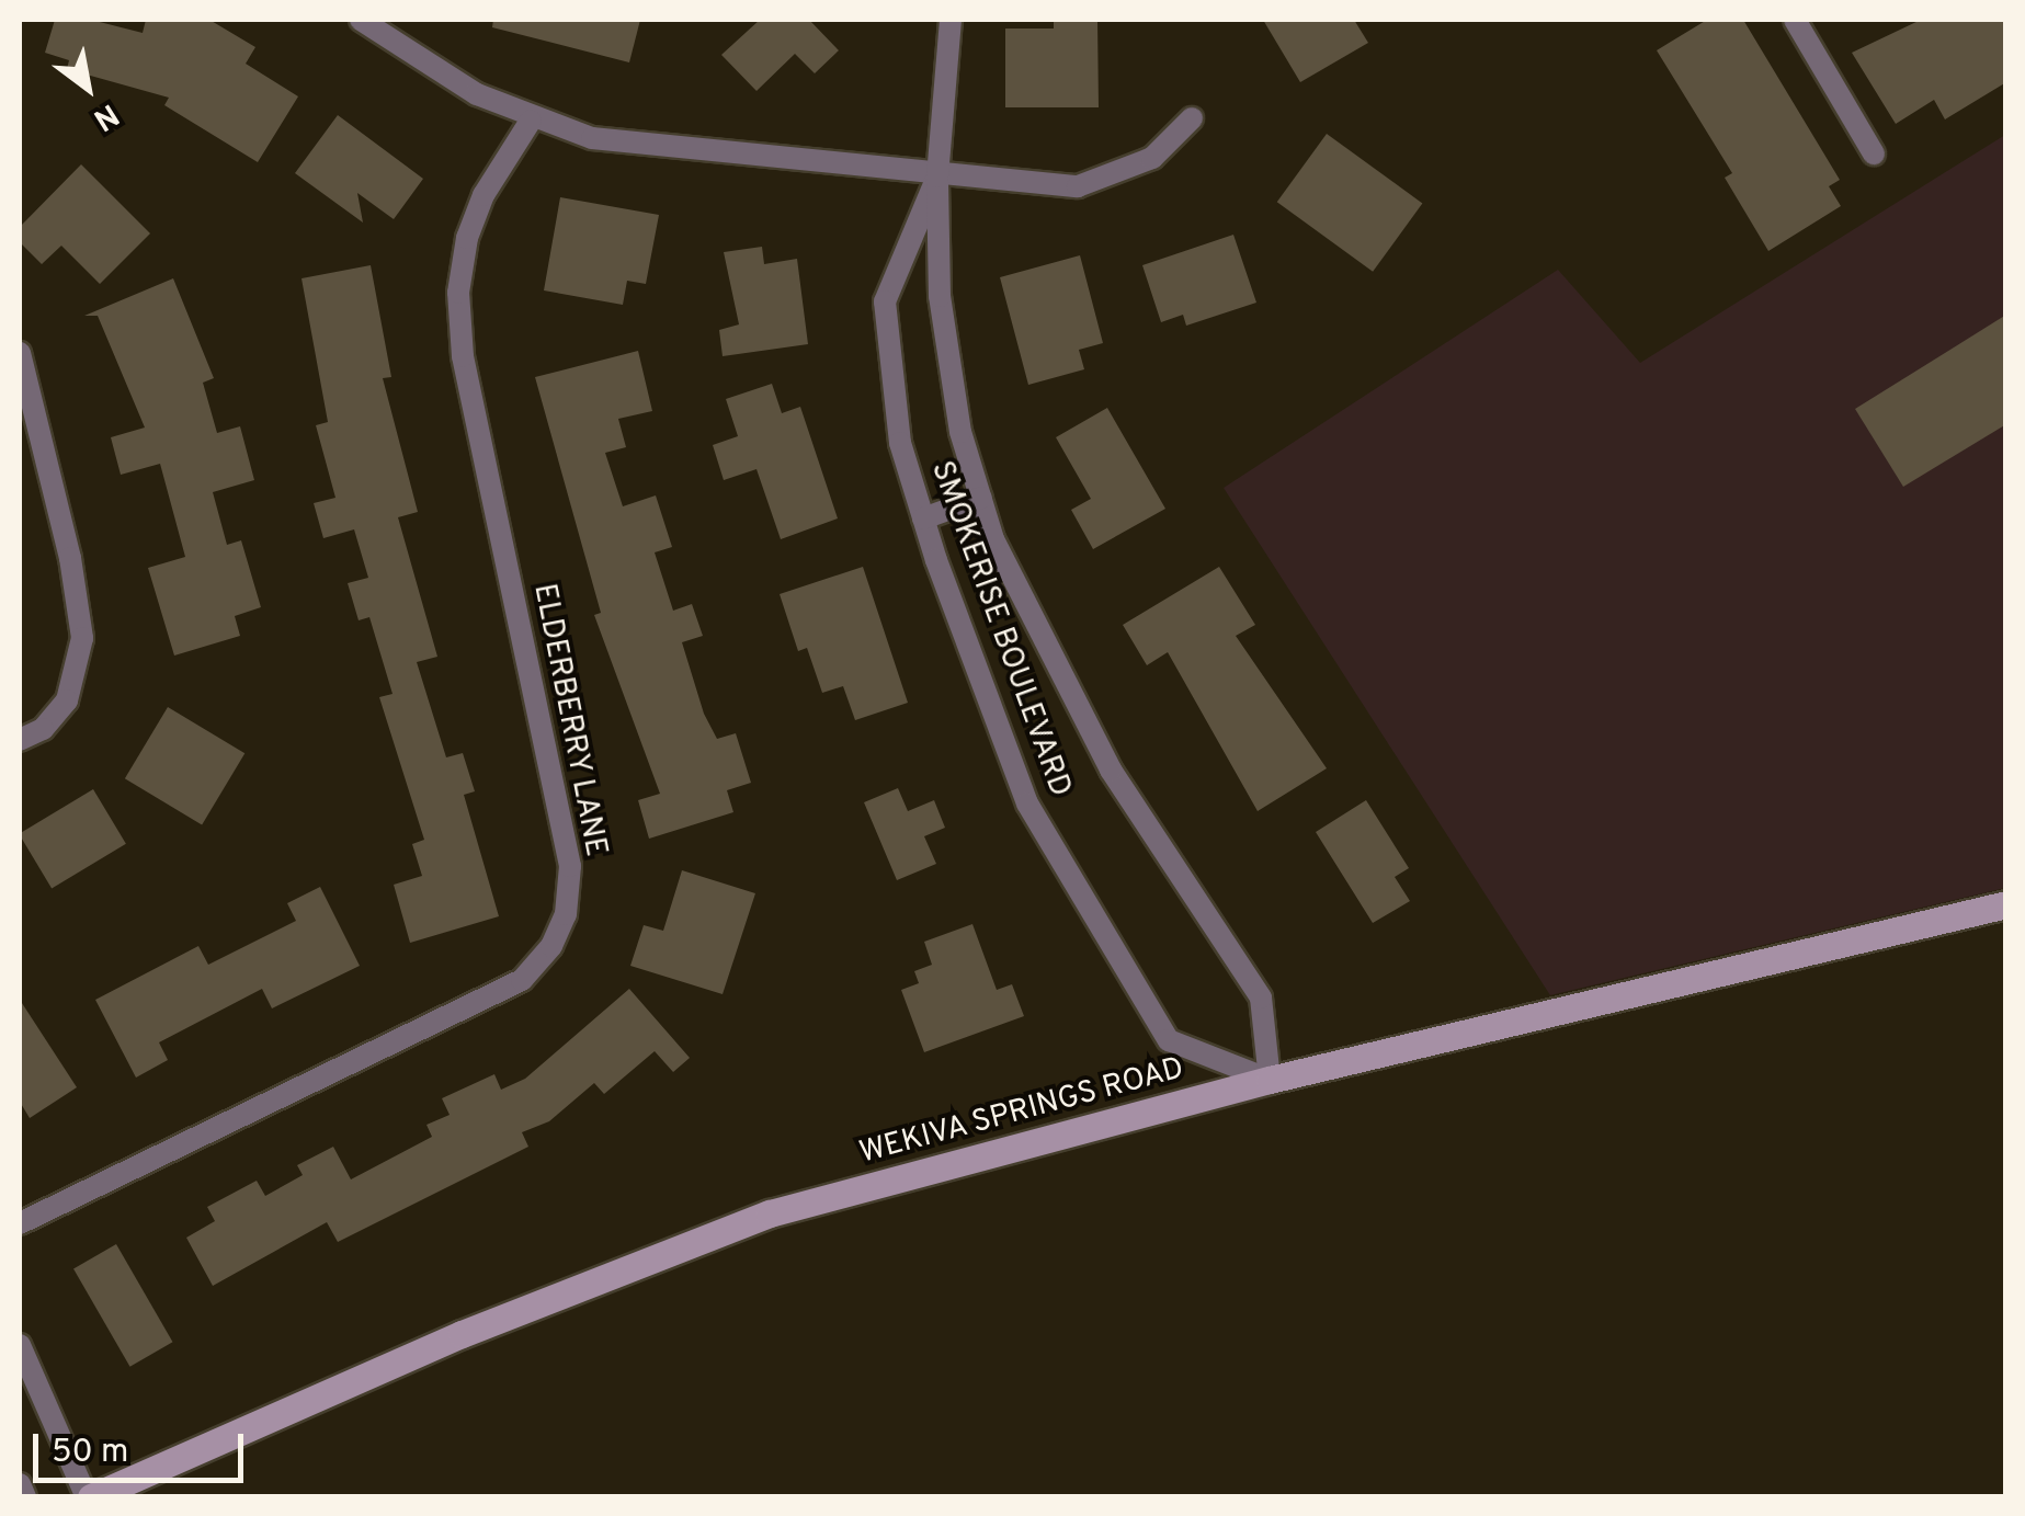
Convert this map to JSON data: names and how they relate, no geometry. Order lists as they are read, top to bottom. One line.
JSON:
{"streets":{"main road":["WEKIVA SPRINGS ROAD"],"street":["SMOKERISE BOULEVARD","ELDERBERRY LANE"]},"crossings":[["SMOKERISE BOULEVARD","WEKIVA SPRINGS ROAD"]],"scale_bar":"50 m","north":"bottom right"}
